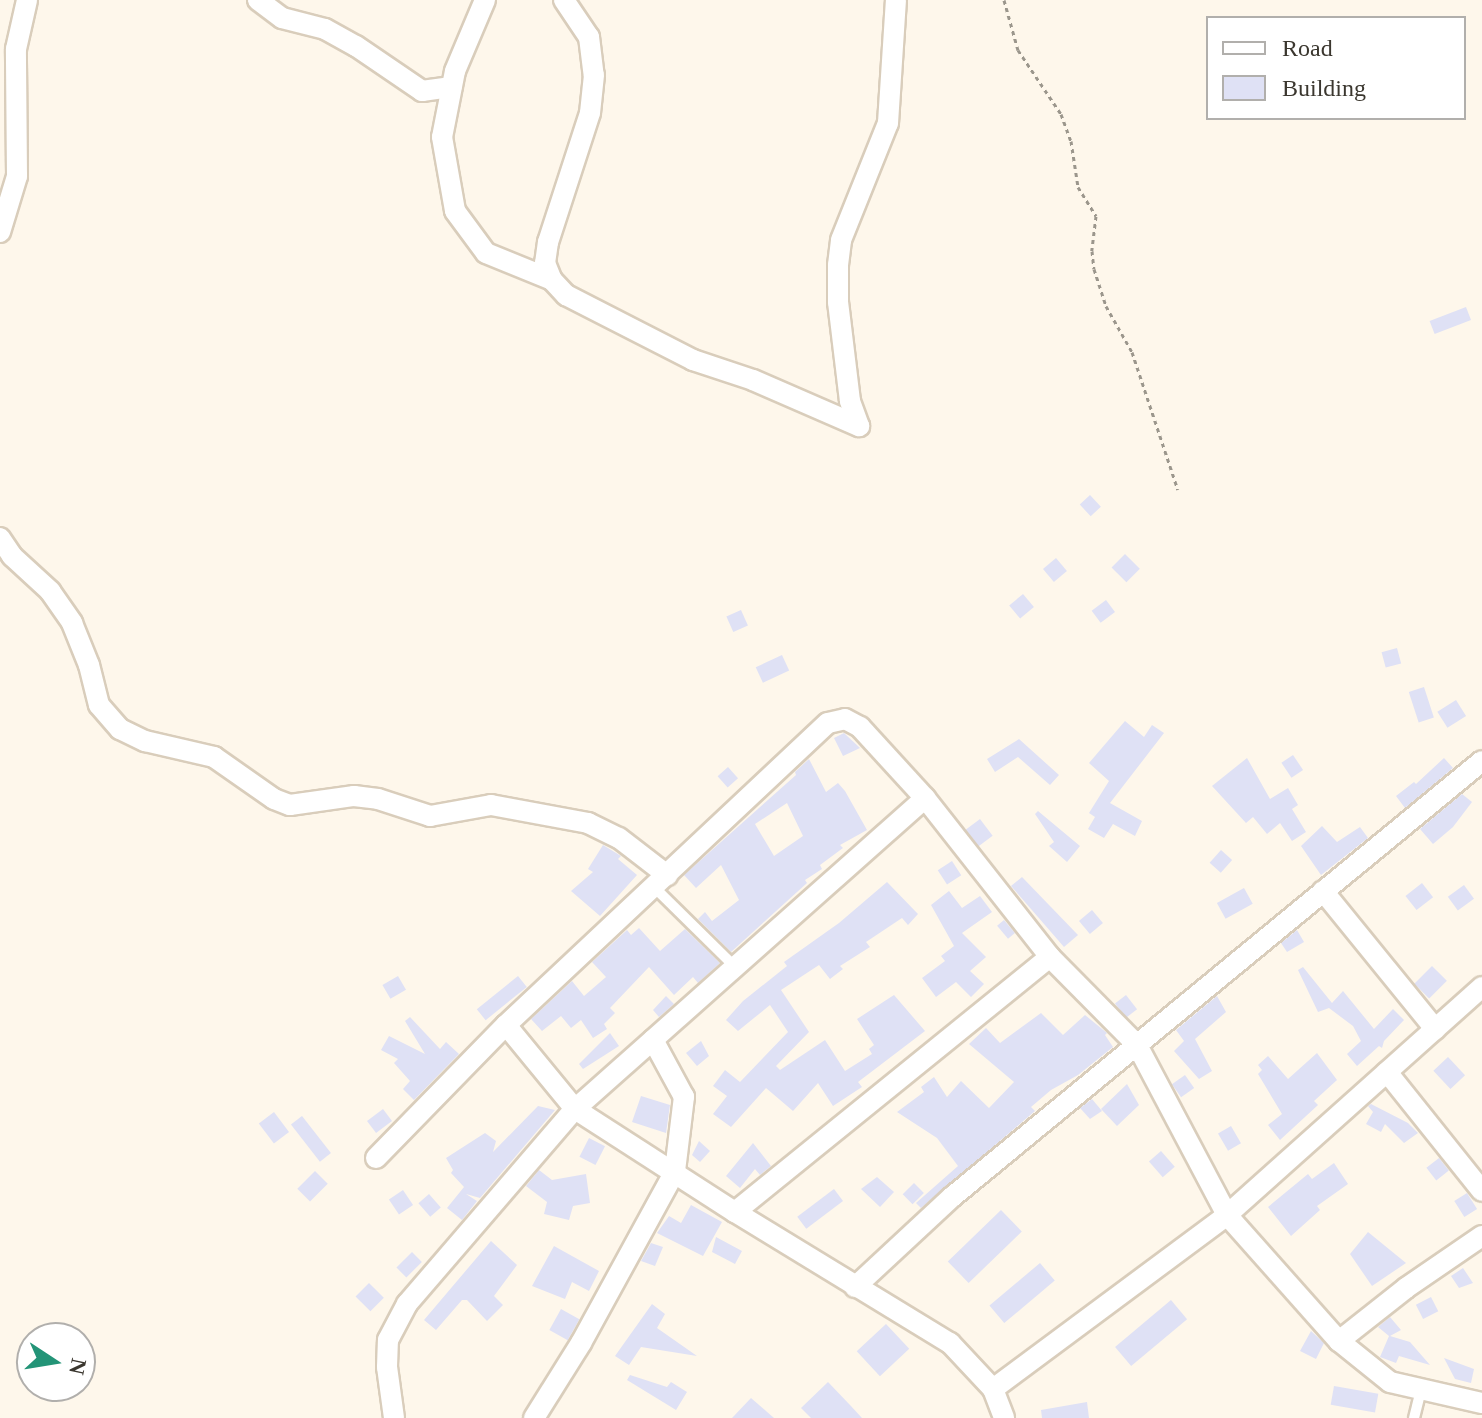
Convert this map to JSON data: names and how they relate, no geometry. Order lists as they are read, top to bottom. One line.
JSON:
{"legend":["Road","Building"],"north":"right"}
